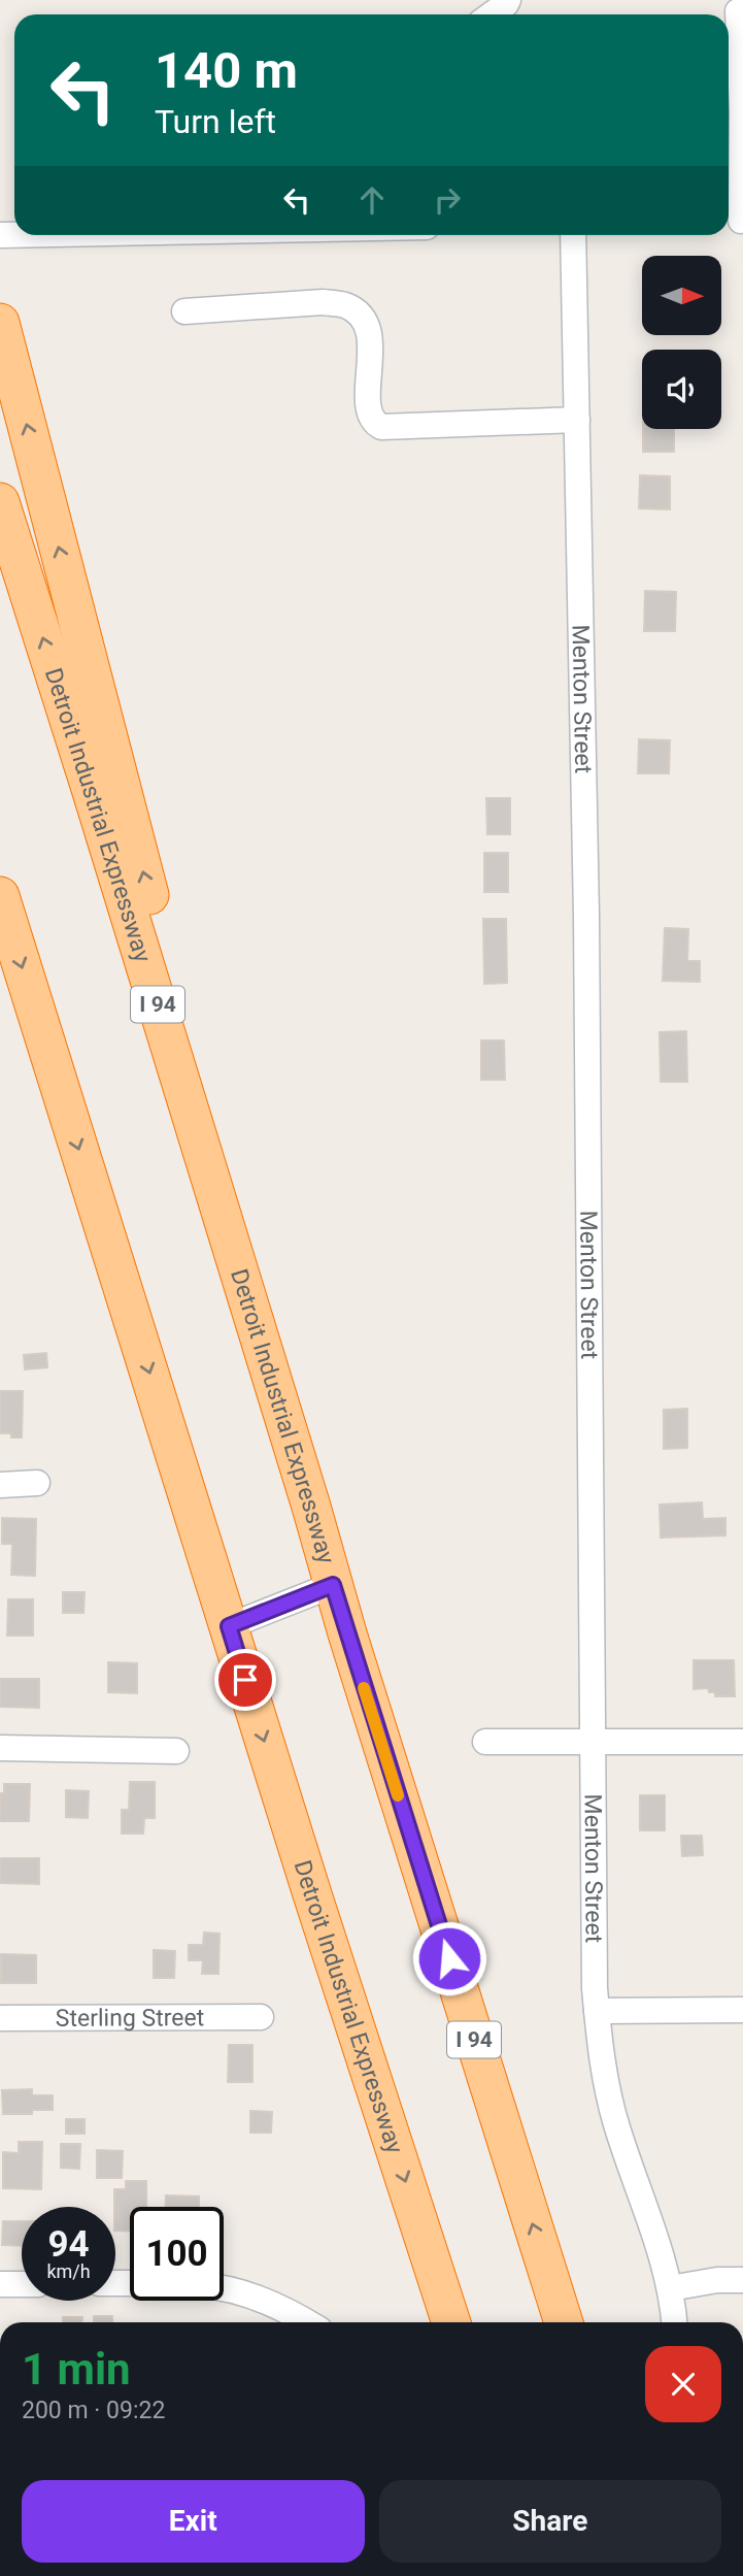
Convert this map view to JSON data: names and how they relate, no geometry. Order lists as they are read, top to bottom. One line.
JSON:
{"streets":{"highway":["Detroit Industrial Expressway","I 94"],"street":["Menton Street","Sterling Street"]},"north":"right","page":{"turn":["140 m","Turn left"],"speed":"94 km/h","limit":"100","heading":["1 min","200 m · 09:22"],"buttons":["Exit","Share"]}}
